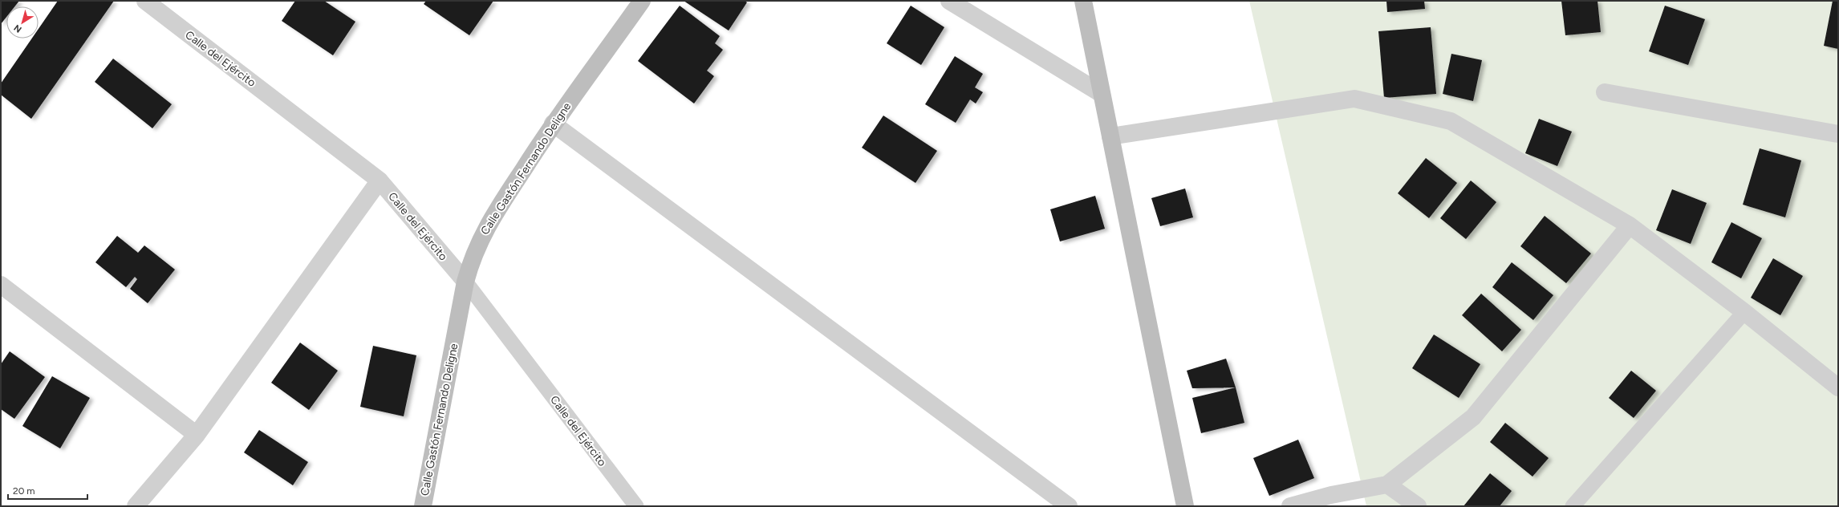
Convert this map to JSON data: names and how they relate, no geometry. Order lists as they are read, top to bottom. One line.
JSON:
{"streets":{"street":["Calle del Ejército","Calle Gastón Fernando Deligne"]},"crossings":[["Calle del Ejército","Calle Gastón Fernando Deligne"]],"scale_bar":"20 m","north":"bottom left"}
